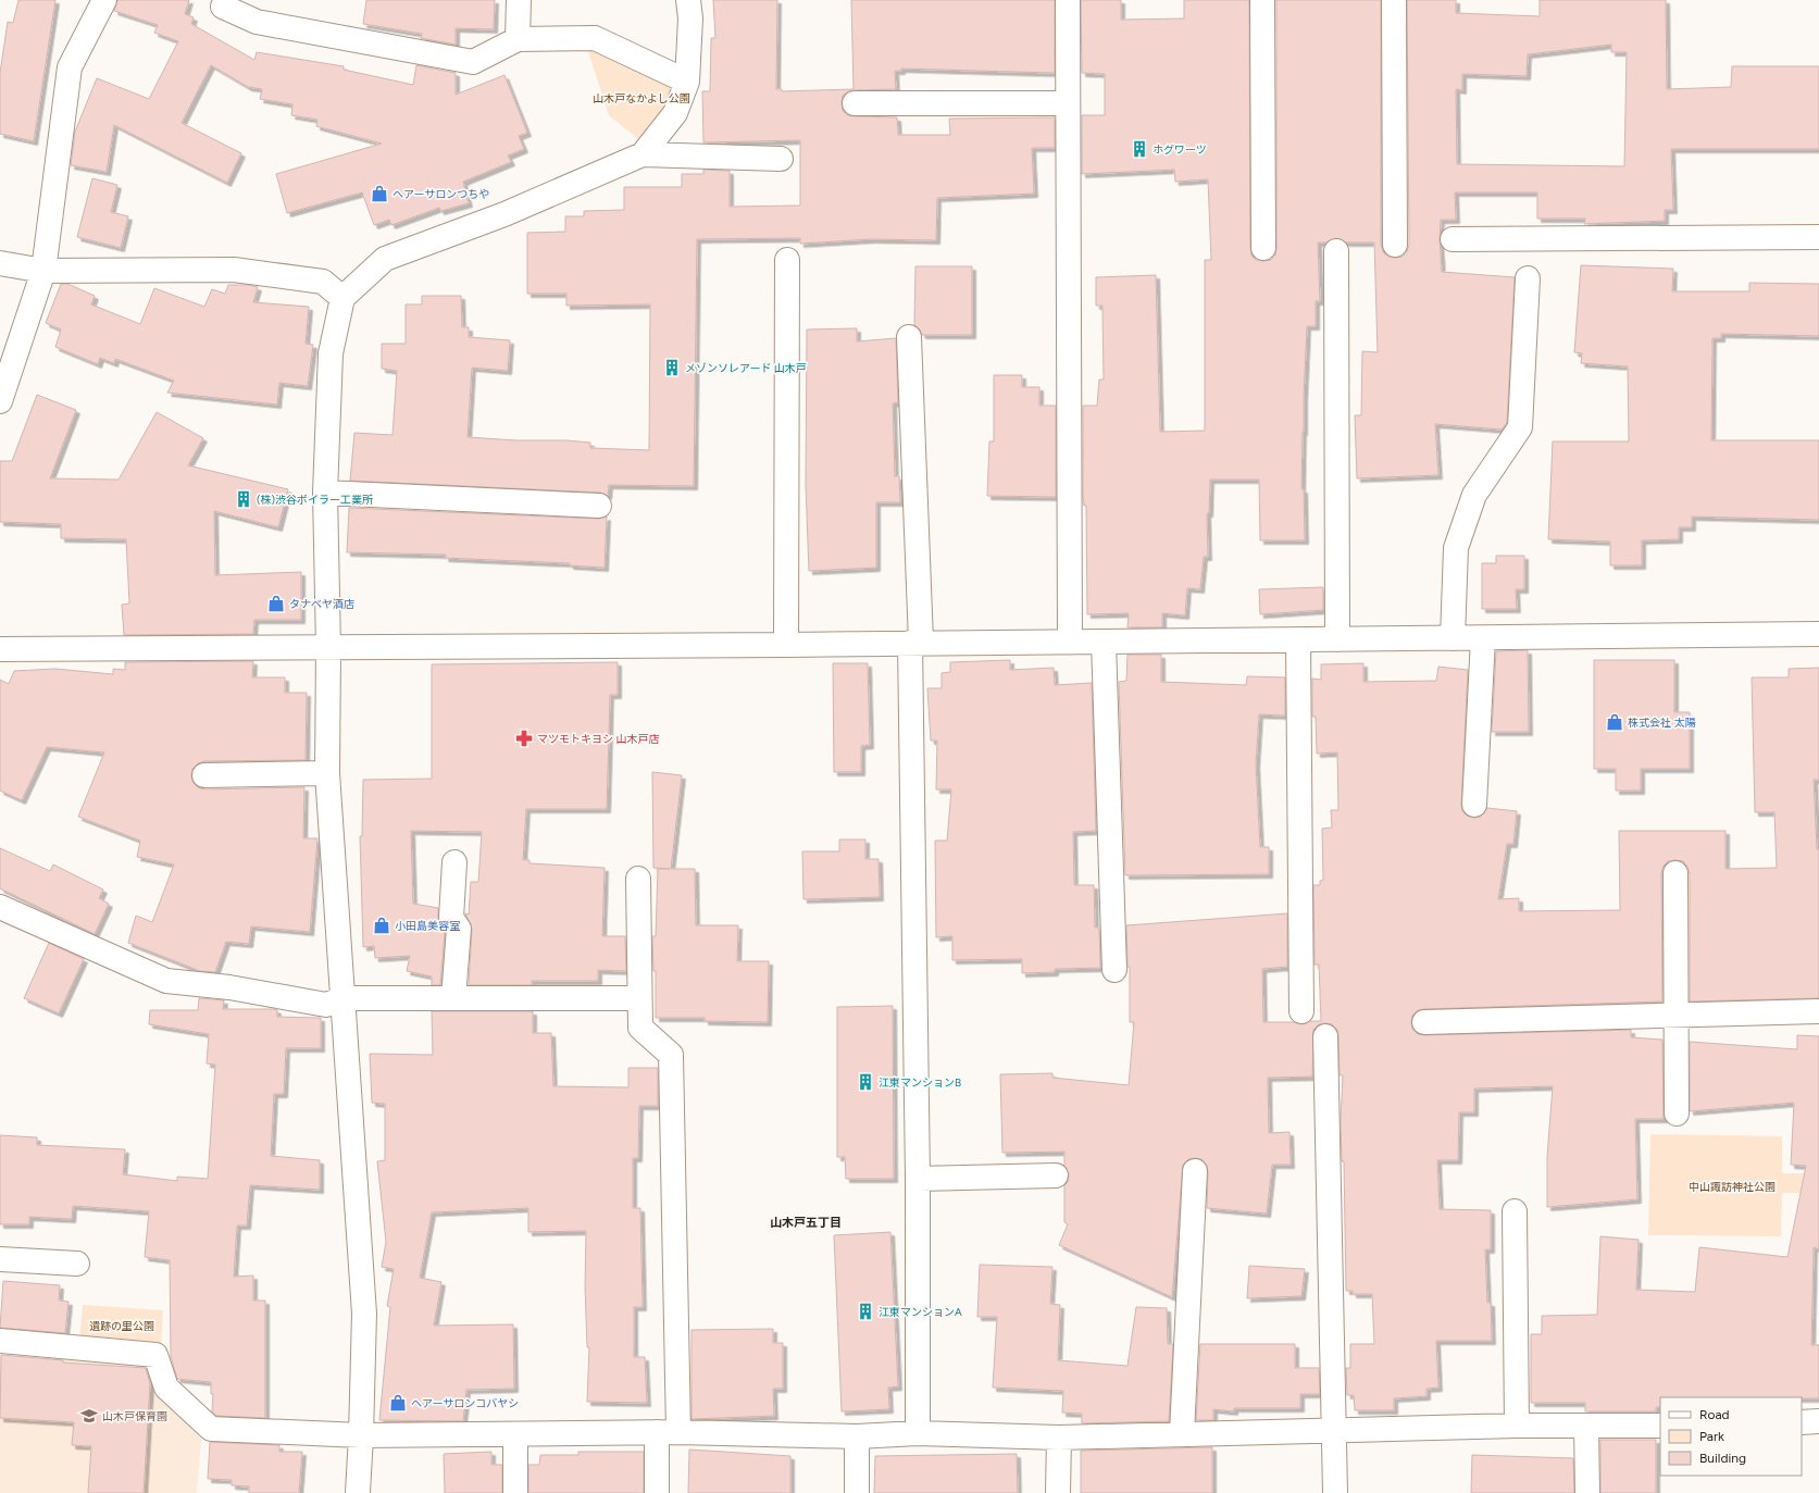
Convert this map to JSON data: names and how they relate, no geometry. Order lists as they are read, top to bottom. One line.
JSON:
{"districts":["山木戸五丁目"],"parks":["山木戸なかよし公園","中山諏訪神社公園","遺跡の里公園"],"places":{"building":["ホグワーツ","メゾンソレアード 山木戸","(株)渋谷ボイラー工業所","江東マンションB","江東マンションA"],"shop":["ヘアーサロンつちや","タナベヤ酒店","株式会社 太陽","小田島美容室","ヘアーサロンコバヤシ"],"pharmacy":["マツモトキヨシ 山木戸店"],"school or university":["山木戸保育園"]},"legend":["Road","Park","Building"]}
